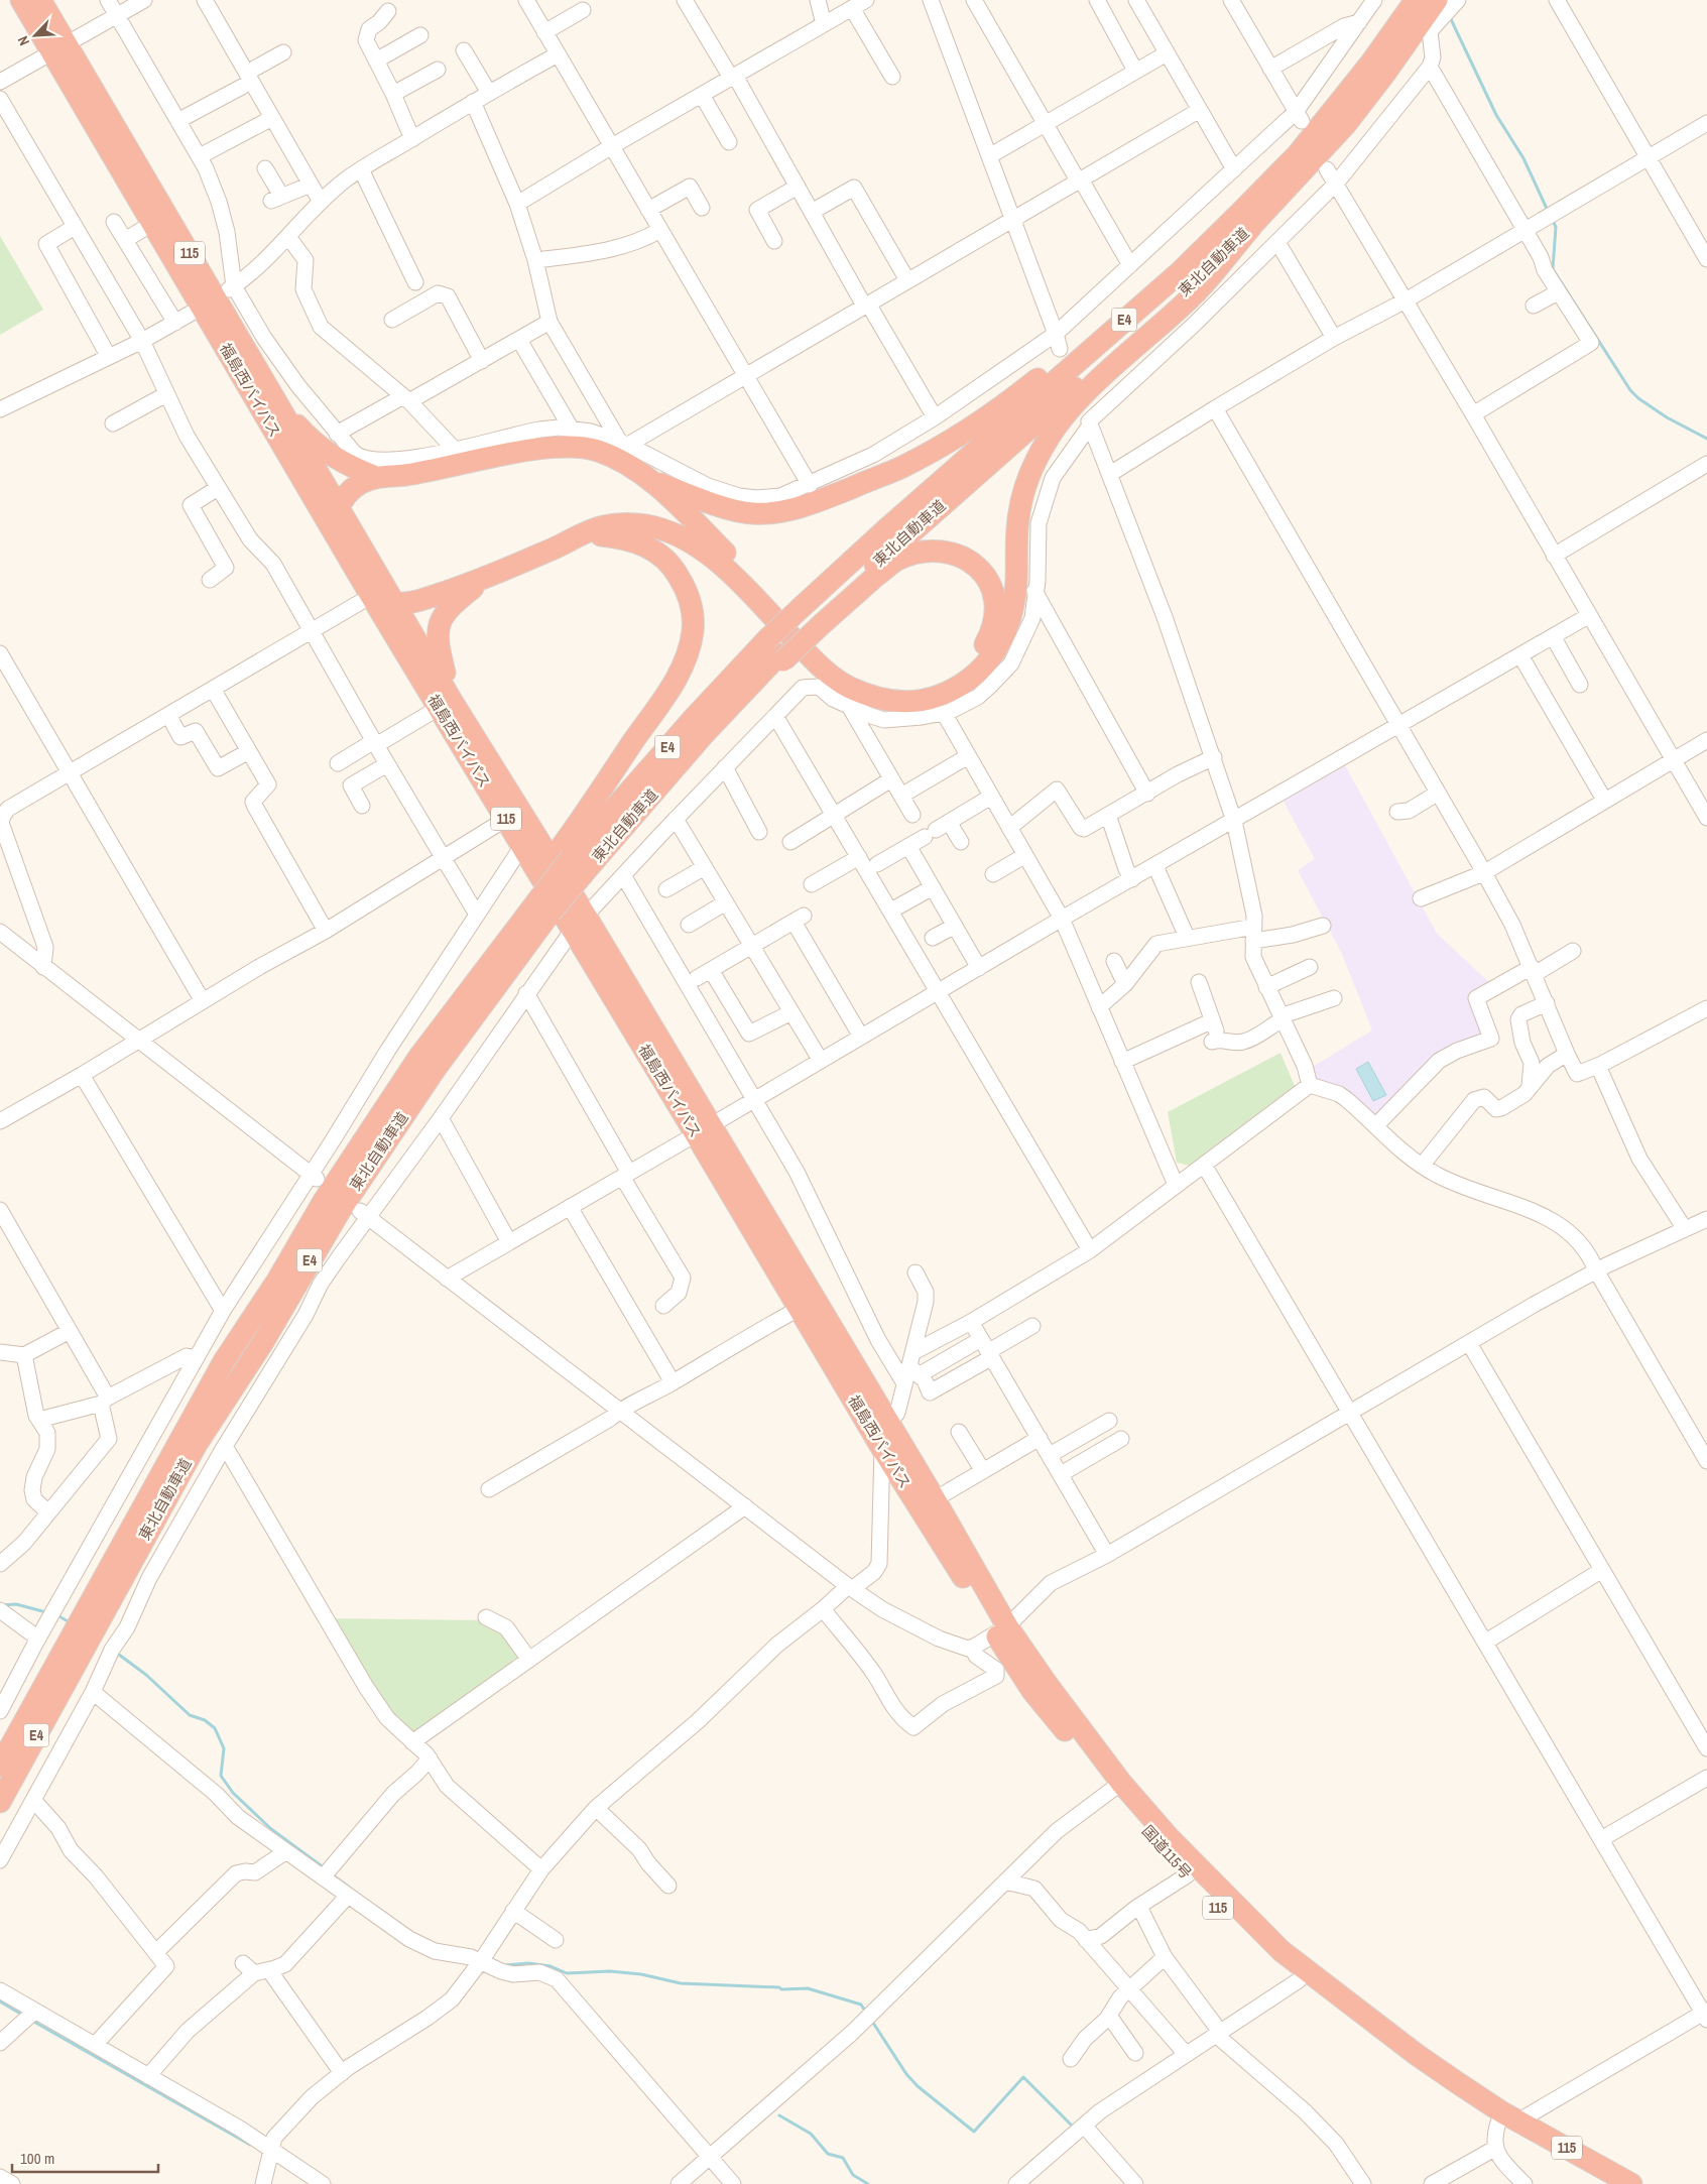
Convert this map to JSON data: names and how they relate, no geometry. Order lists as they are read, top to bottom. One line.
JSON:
{"streets":{"highway":["115","東北自動車道","E4","福島西バイパス","国道115号"]},"crossings":[["115","国道115号"],["福島西バイパス","国道115号"]],"scale_bar":"100 m","north":"bottom left"}
